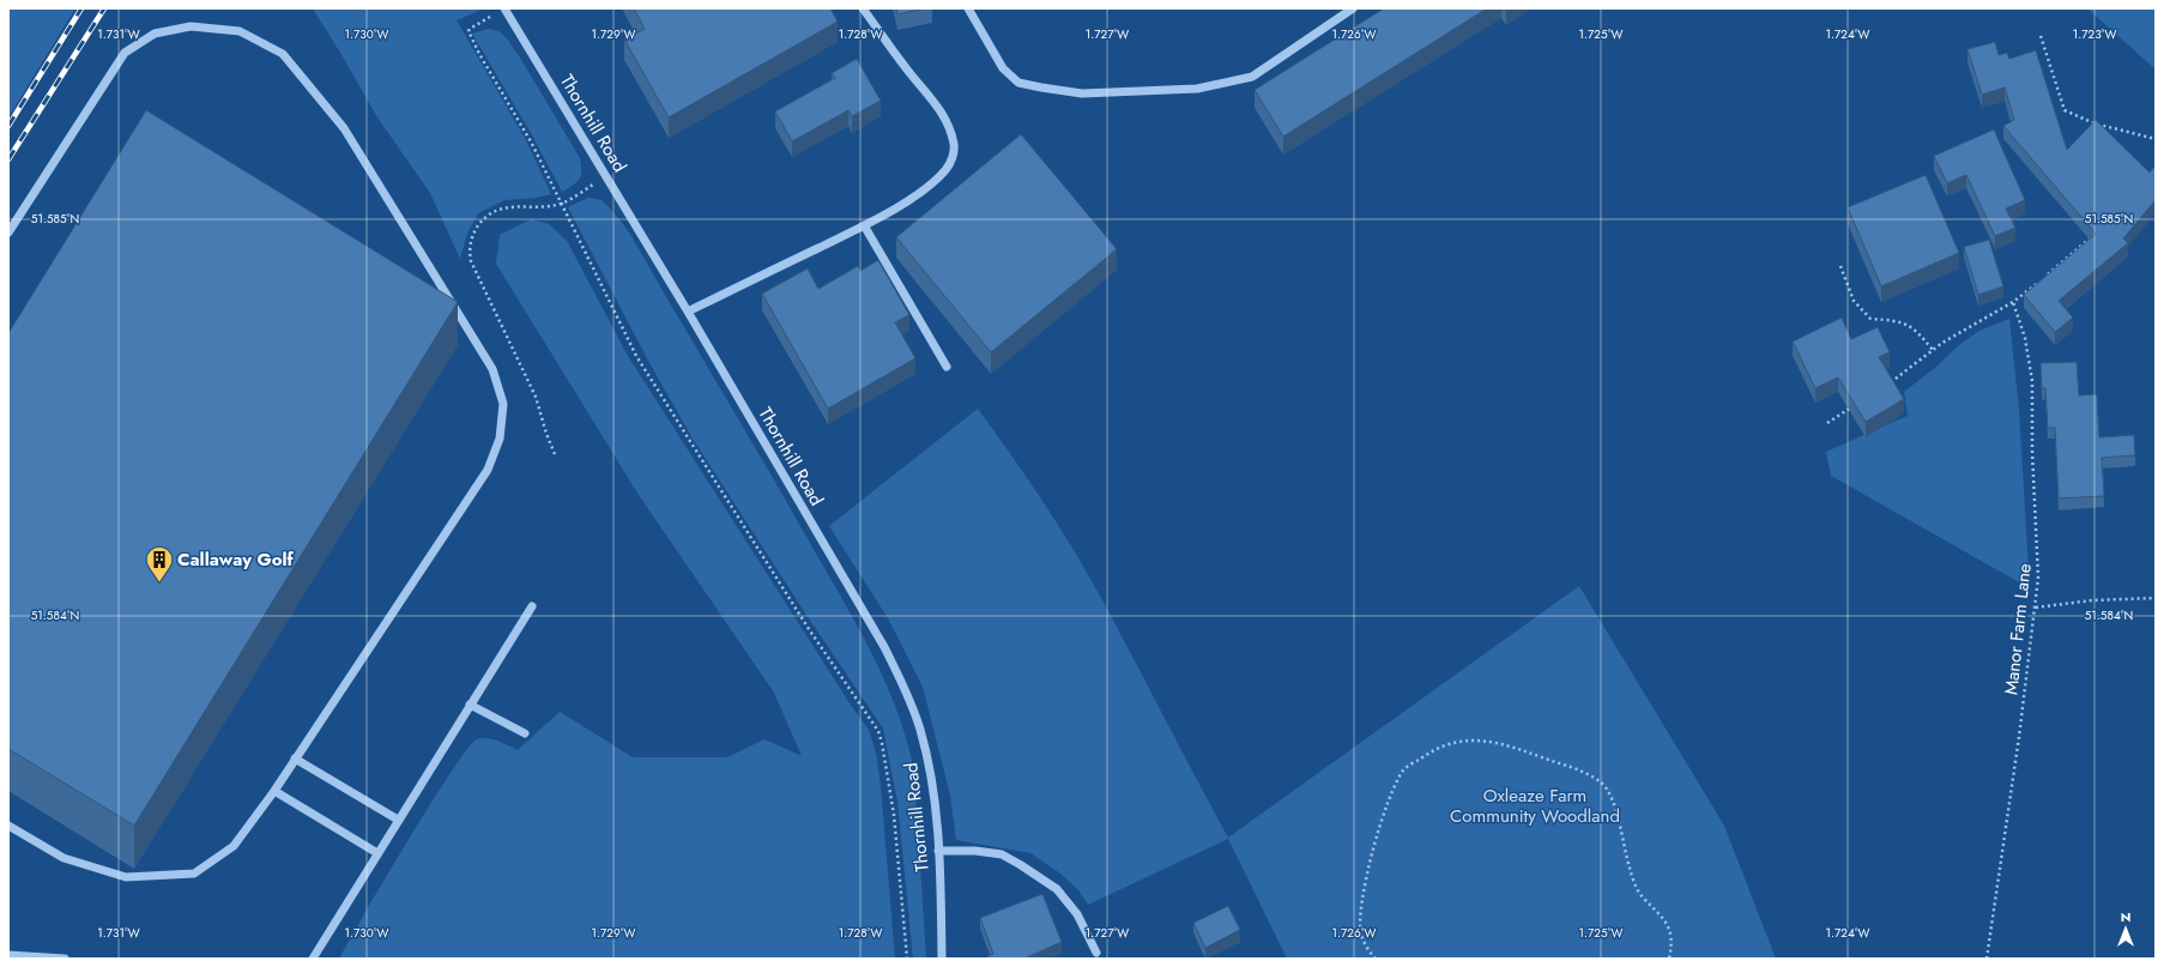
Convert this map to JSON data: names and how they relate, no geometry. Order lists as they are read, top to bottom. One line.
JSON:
{"streets":{"street":["Thornhill Road"],"path":["Manor Farm Lane"]},"parks":["Oxleaze Farm Community Woodland"],"places":{"building":["Callaway Golf"]},"north":"top","coordinates":["1.731°W","1.730°W","1.729°W","1.728°W","1.727°W","1.726°W","1.725°W","1.724°W","1.723°W","51.585°N","51.584°N"]}
